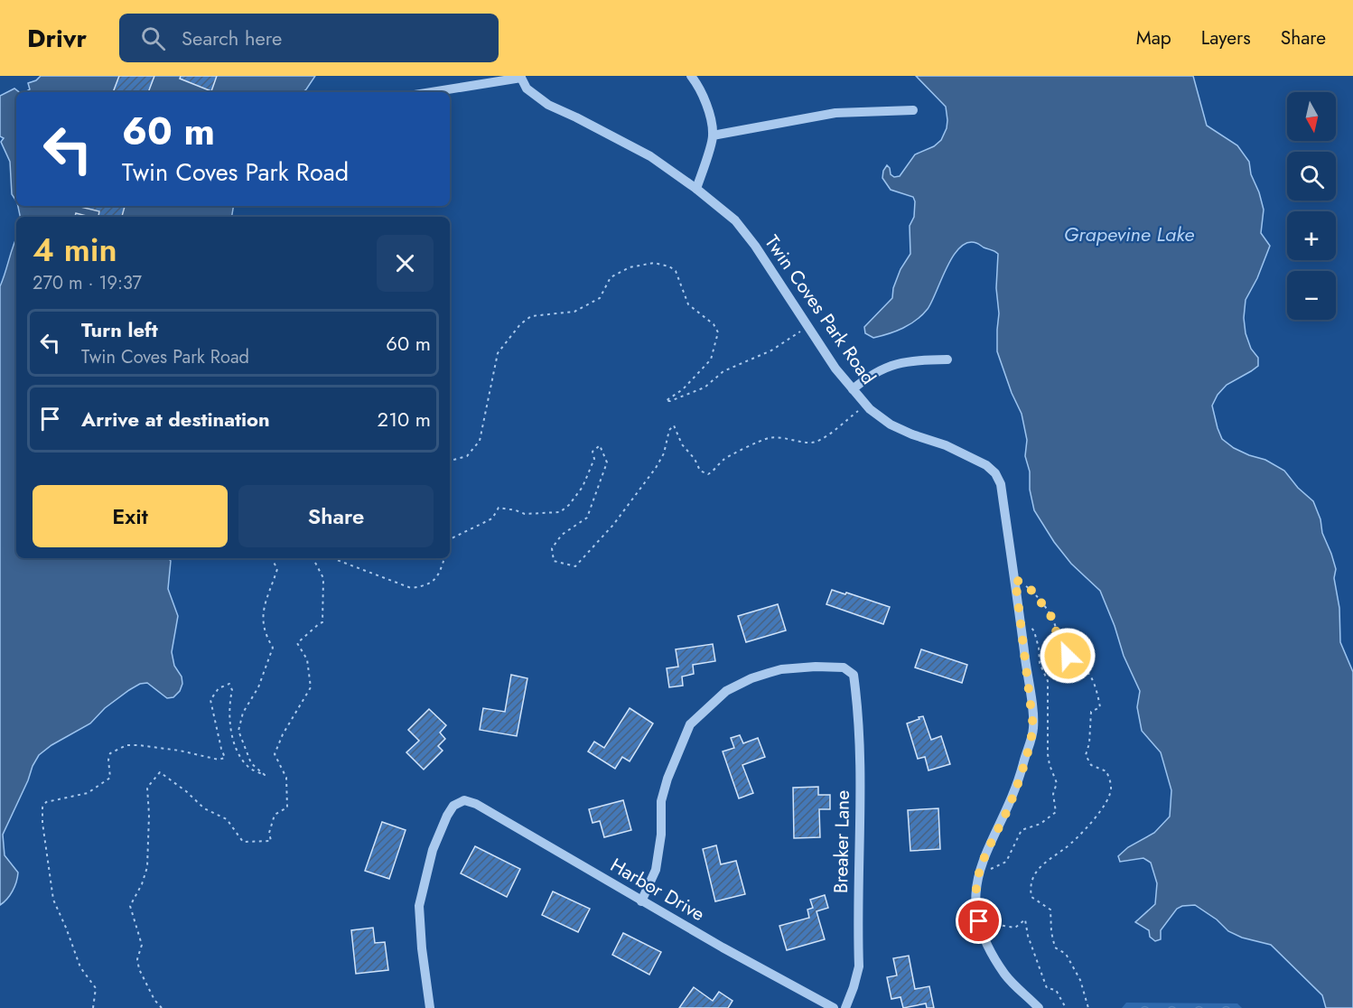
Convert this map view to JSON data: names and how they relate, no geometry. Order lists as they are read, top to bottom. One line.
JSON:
{"streets":{"street":["Twin Coves Park Road","Breaker Lane","Harbor Drive"]},"crossings":[["Breaker Lane","Harbor Drive"]],"water":["Grapevine Lake"],"north":"bottom","page":{"header":"Drivr","search":"Search here","nav":["Map","Layers","Share"],"map_buttons":["+","−"],"turn":["60 m","Twin Coves Park Road"],"heading":["4 min","270 m · 19:37"],"list":[{"name":"Turn left","note":"Twin Coves Park Road","value":"60 m"},{"name":"Arrive at destination","value":"210 m"}],"buttons":["Exit","Share"]}}
